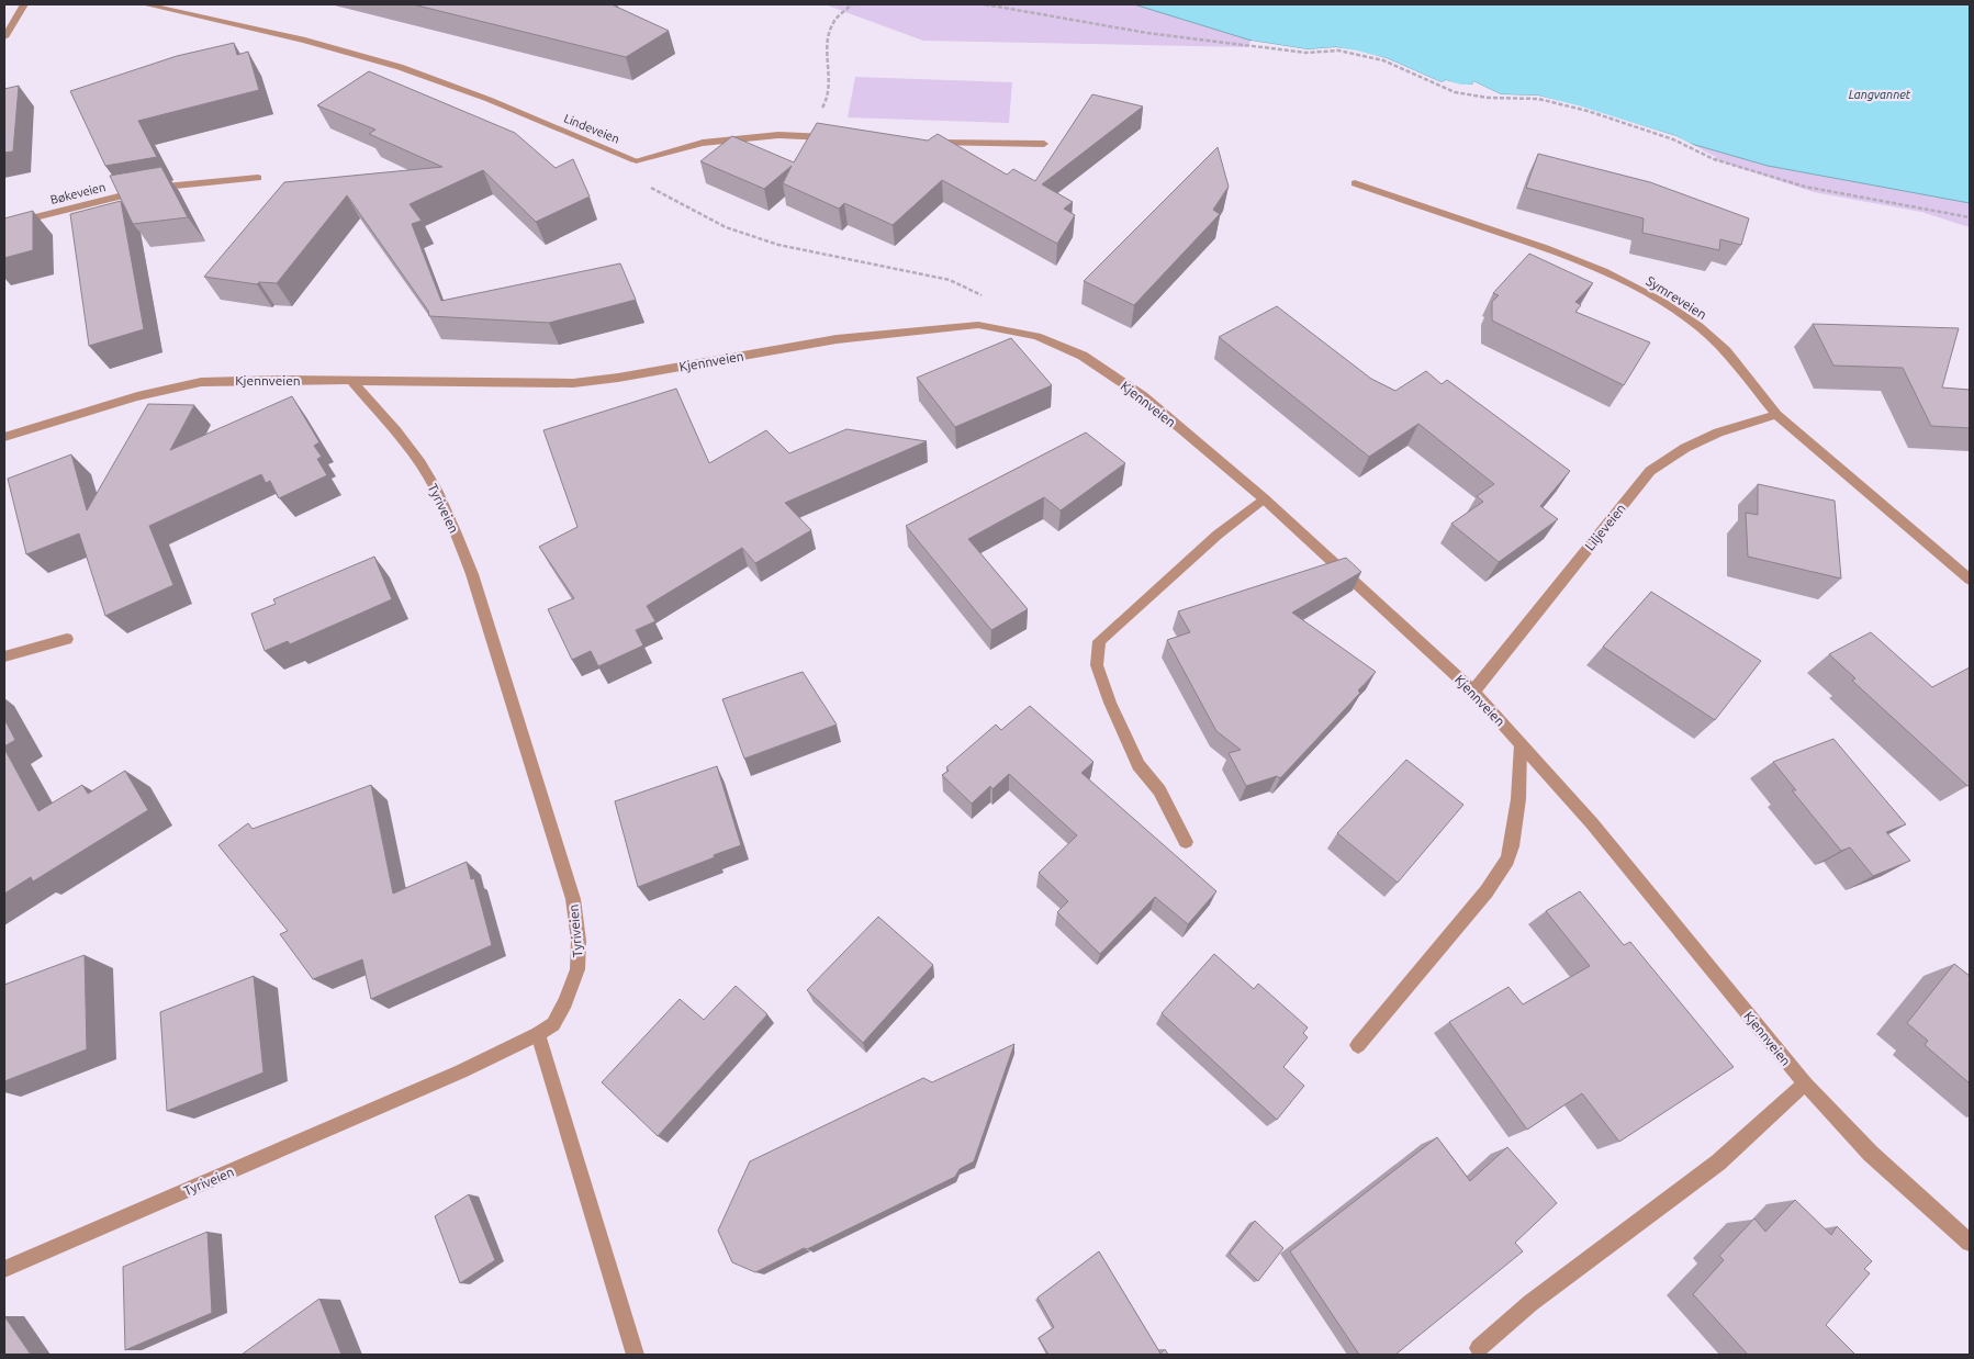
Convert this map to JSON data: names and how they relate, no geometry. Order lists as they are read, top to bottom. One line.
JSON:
{"streets":{"street":["Lindeveien","Bøkeveien","Symreveien","Kjennveien","Tyriveien","Liljeveien"]},"crossings":[["Symreveien","Liljeveien"],["Kjennveien","Tyriveien"],["Kjennveien","Liljeveien"]],"water":["Langvannet"]}
